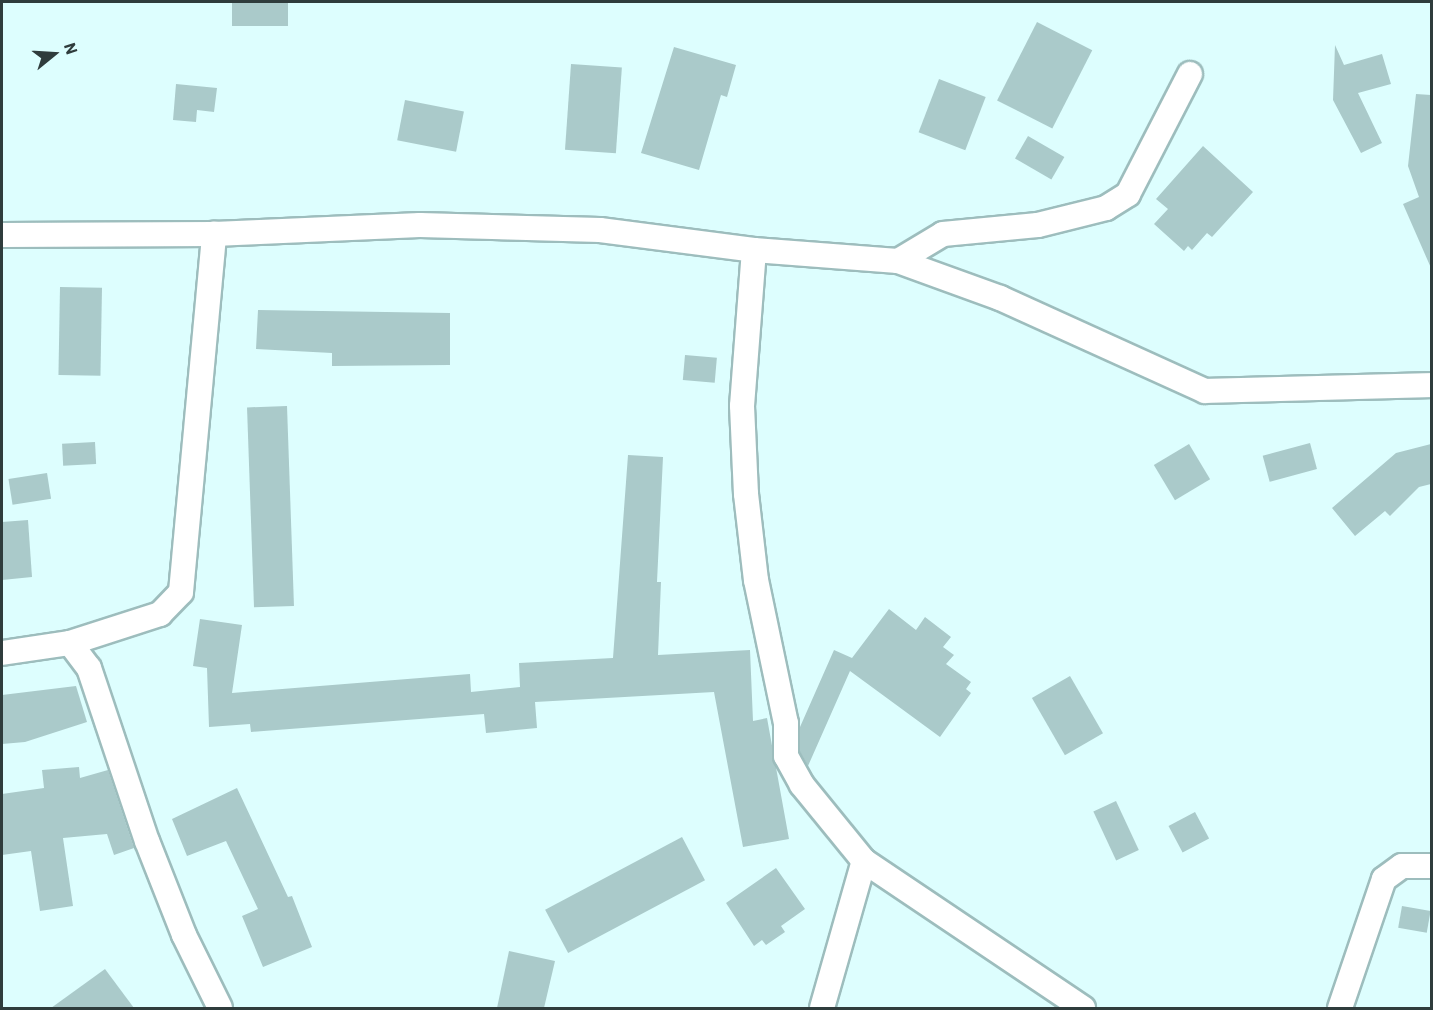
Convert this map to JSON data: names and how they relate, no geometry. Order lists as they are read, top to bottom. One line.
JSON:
{"north":"right"}
